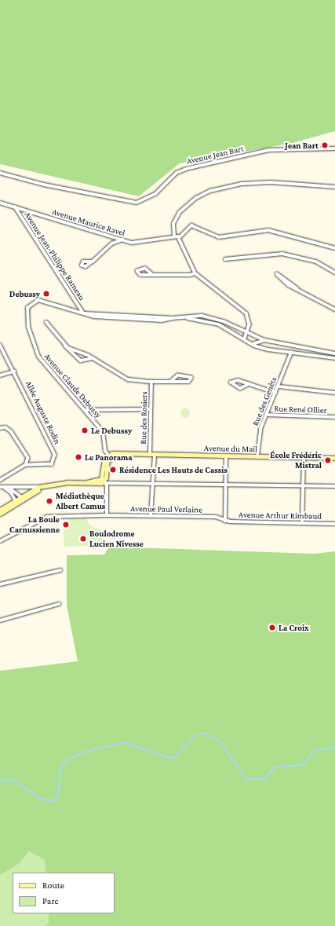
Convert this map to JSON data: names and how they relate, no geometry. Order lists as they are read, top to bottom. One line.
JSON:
{"streets":{"main road":["Avenue du Mail"],"street":["Avenue Jean Bart","Avenue Maurice Ravel","Avenue Jean-Philippe Rameau","Avenue Claude Debussy","Rue des Genêts","Rue René Ollier","Allée Auguste Rodin","Rue des Rosiers","Avenue Paul Verlaine","Avenue Arthur Rimbaud"]},"crossings":[["Avenue Maurice Ravel","Avenue Jean-Philippe Rameau"],["Avenue Jean-Philippe Rameau","Avenue Claude Debussy"],["Avenue Claude Debussy","Rue des Genêts"],["Avenue Claude Debussy","Avenue du Mail"],["Rue des Genêts","Rue René Ollier"],["Rue des Genêts","Avenue du Mail"],["Rue des Rosiers","Avenue du Mail"],["Rue des Rosiers","Avenue Paul Verlaine"],["Avenue Paul Verlaine","Avenue Arthur Rimbaud"]],"places":["Jean Bart","Debussy","Le Debussy","Le Panorama","École Frédéric Mistral","Résidence Les Hauts de Cassis","Médiathèque Albert Camus","La Boule Carnussienne","Boulodrome Lucien Nivesse","La Croix"],"legend":["Route","Parc"]}
